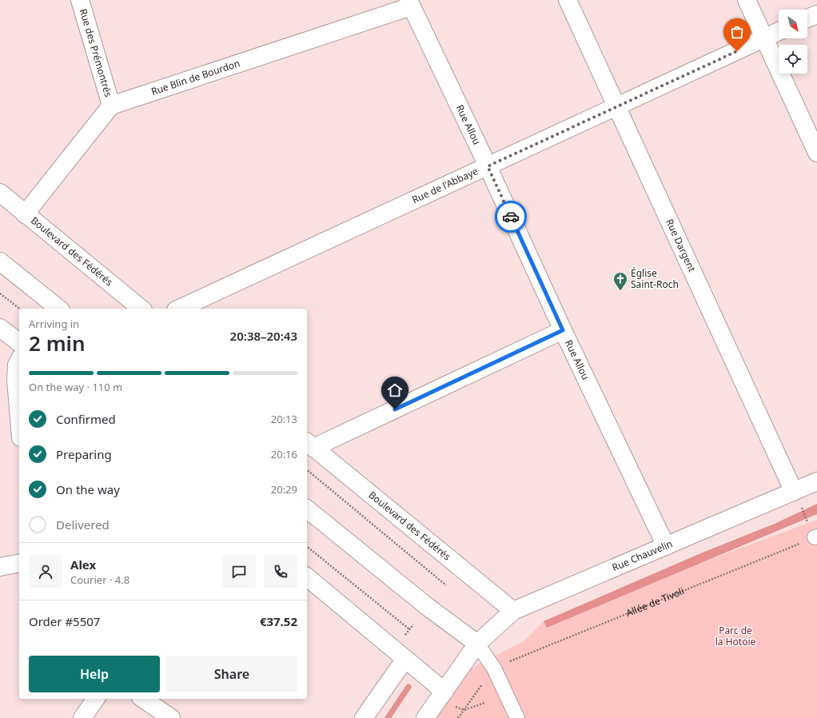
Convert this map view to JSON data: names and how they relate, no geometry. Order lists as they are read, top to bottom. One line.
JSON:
{"streets":{"street":["Rue des Prémontrés","Rue Blin de Bourdon","Rue Allou","Rue de l'Abbaye","Rue Dargent","Boulevard des Fédérés","Rue Chauvelin"],"path":["Allée de Tivoli"]},"crossings":[["Rue des Prémontrés","Rue Blin de Bourdon"],["Rue Blin de Bourdon","Rue Allou"],["Rue Allou","Rue de l'Abbaye"],["Rue Allou","Rue Chauvelin"],["Rue de l'Abbaye","Rue Dargent"],["Rue Dargent","Rue Chauvelin"],["Boulevard des Fédérés","Rue Chauvelin"]],"parks":["Parc de la Hotoie"],"places":{"church":["Église Saint-Roch"]},"north":"bottom right","page":{"heading":["2 min","Arriving in","20:38–20:43"],"panel":["Alex","Courier · 4.8","Order #5507","€37.52"],"bar":"On the way · 110 m","list":[["Confirmed","20:13"],["Preparing","20:16"],["On the way","20:29"],"Delivered"],"buttons":["Help","Share"]}}
